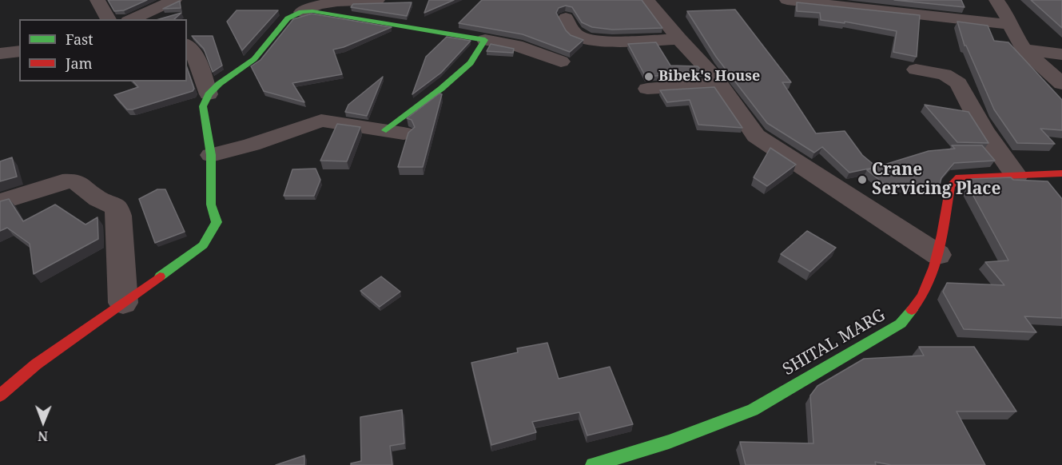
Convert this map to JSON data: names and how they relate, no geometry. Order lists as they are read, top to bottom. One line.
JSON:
{"streets":{"street":["SHITAL MARG"]},"places":["Bibek's House","Crane Servicing Place"],"legend":["Fast","Jam"],"north":"bottom"}
